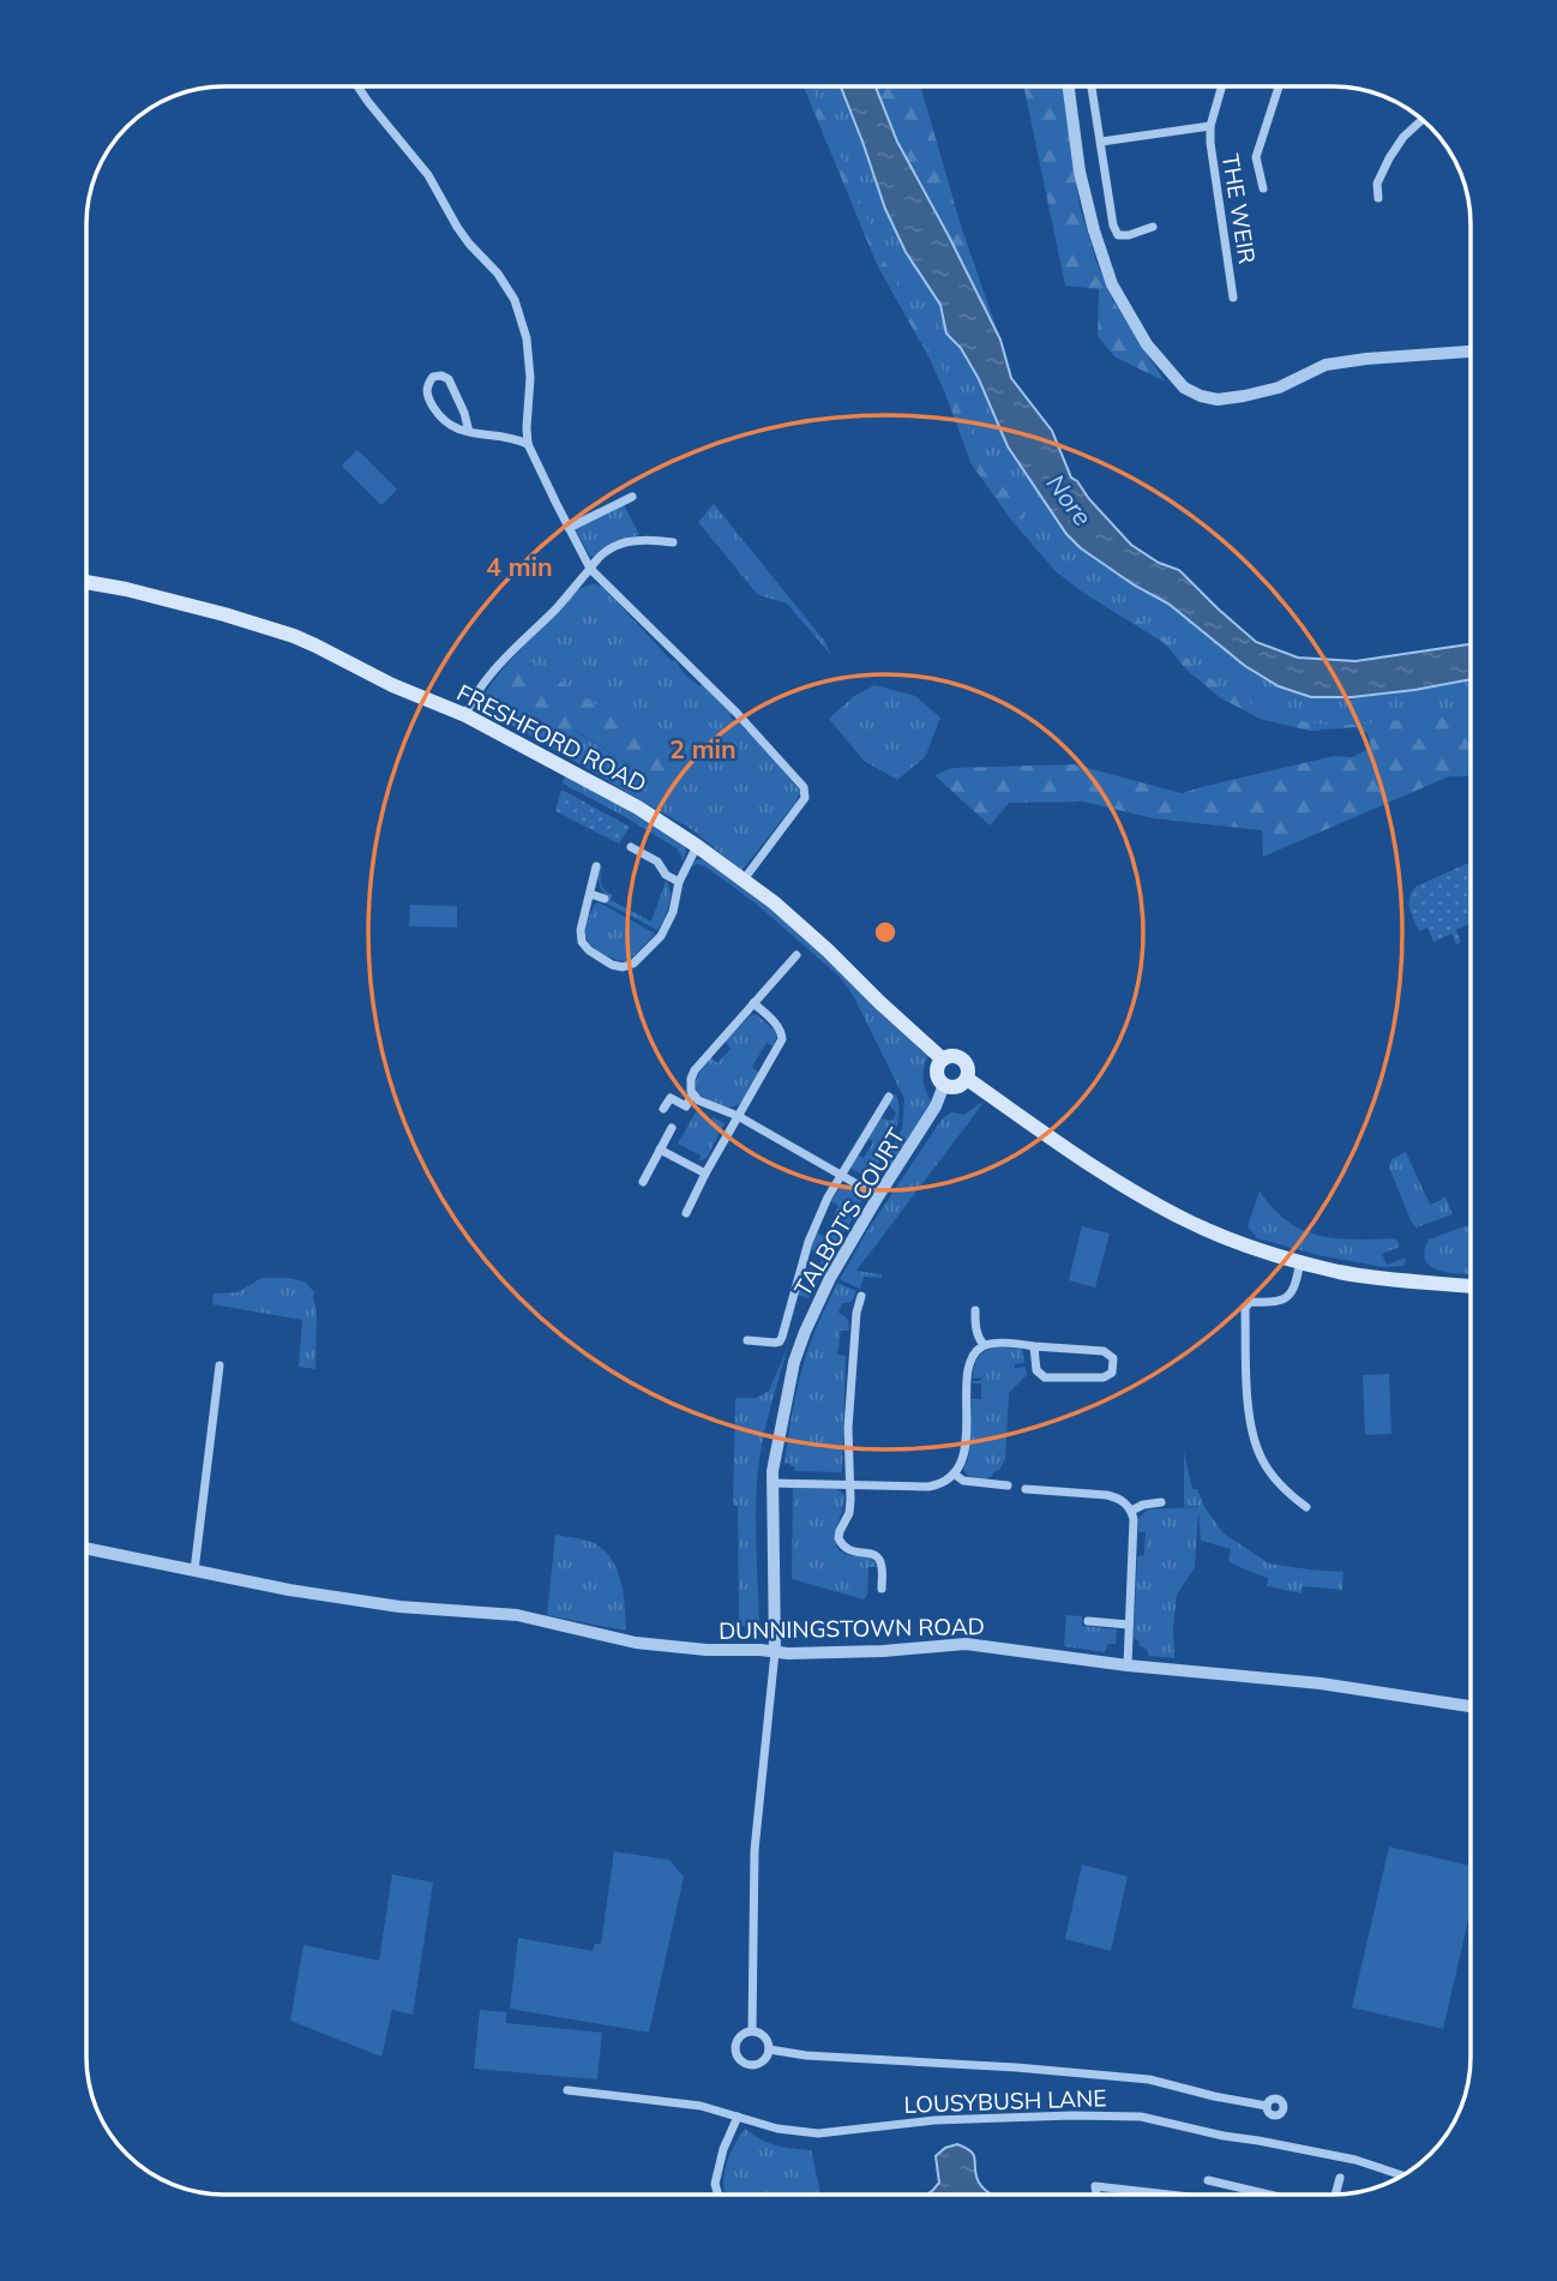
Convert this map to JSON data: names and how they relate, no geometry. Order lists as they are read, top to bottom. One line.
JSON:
{"streets":{"main road":["FRESHFORD ROAD"],"street":["THE WEIR","TALBOT'S COURT","DUNNINGSTOWN ROAD","LOUSYBUSH LANE"]},"crossings":[["FRESHFORD ROAD","TALBOT'S COURT"],["TALBOT'S COURT","DUNNINGSTOWN ROAD"]],"water":["Nore"],"rings":["4 min","2 min"]}
